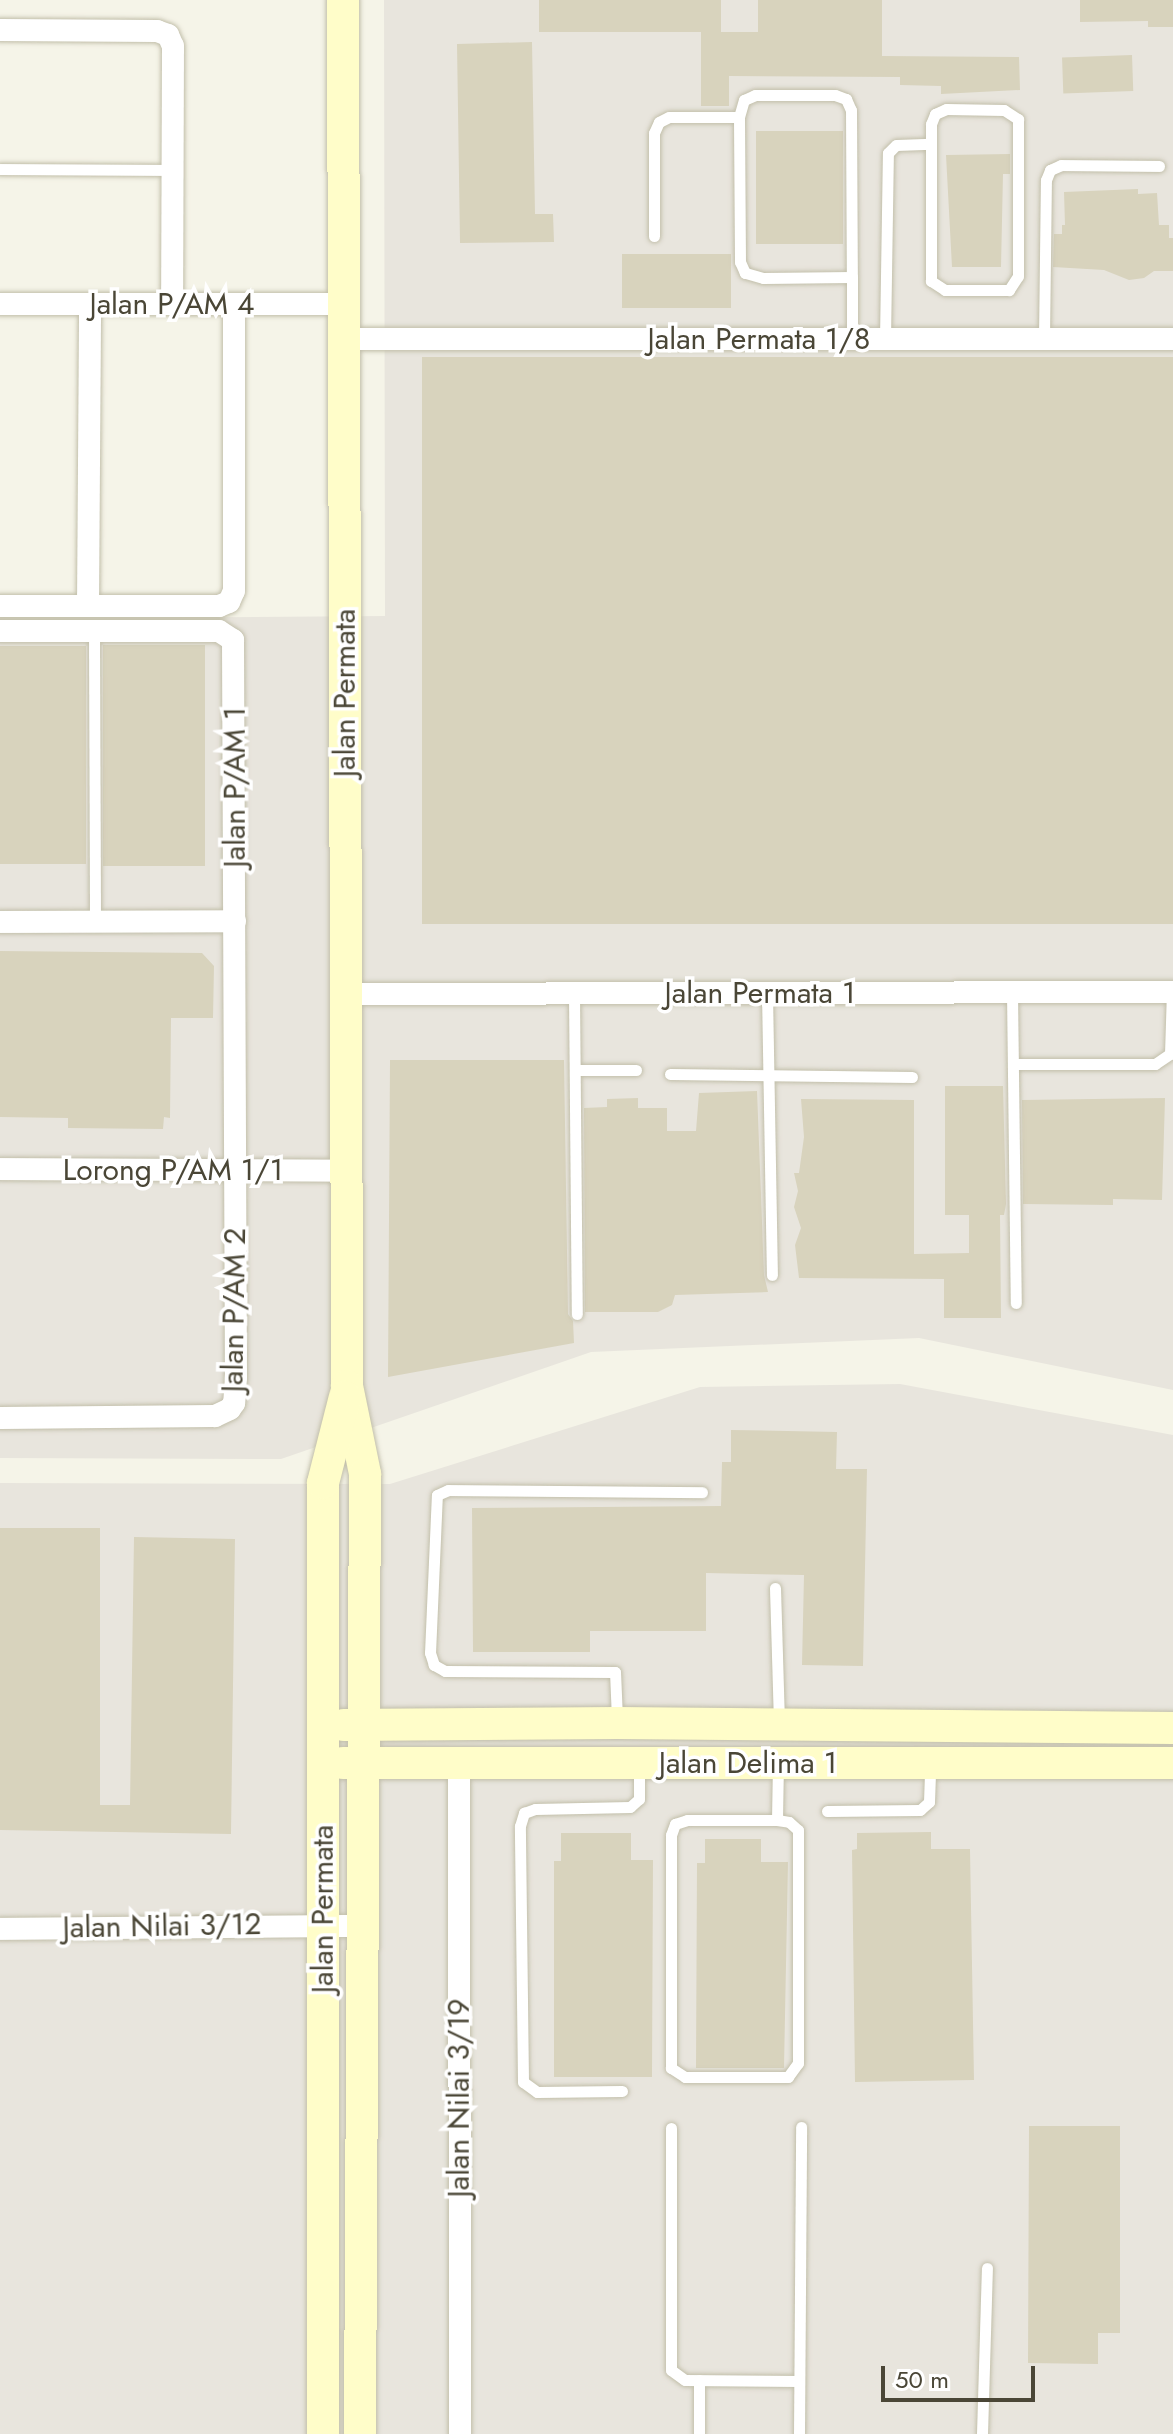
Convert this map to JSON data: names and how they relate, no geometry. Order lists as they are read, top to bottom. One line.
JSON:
{"streets":{"street":["Jalan P/AM 4","Jalan Permata 1/8","Jalan Permata","Jalan P/AM 1","Jalan Permata 1","Lorong P/AM 1/1","Jalan P/AM 2","Jalan Delima 1","Jalan Nilai 3/12","Jalan Nilai 3/19"]},"crossings":[["Jalan P/AM 4","Jalan Permata"],["Jalan Permata 1/8","Jalan Permata"],["Jalan Permata","Jalan Permata 1"],["Jalan Permata","Lorong P/AM 1/1"],["Jalan Permata","Jalan Delima 1"],["Jalan Permata","Jalan Nilai 3/12"],["Jalan P/AM 1","Lorong P/AM 1/1"],["Jalan P/AM 1","Jalan P/AM 2"],["Lorong P/AM 1/1","Jalan P/AM 2"],["Jalan Delima 1","Jalan Nilai 3/19"]],"scale_bar":"50 m"}
